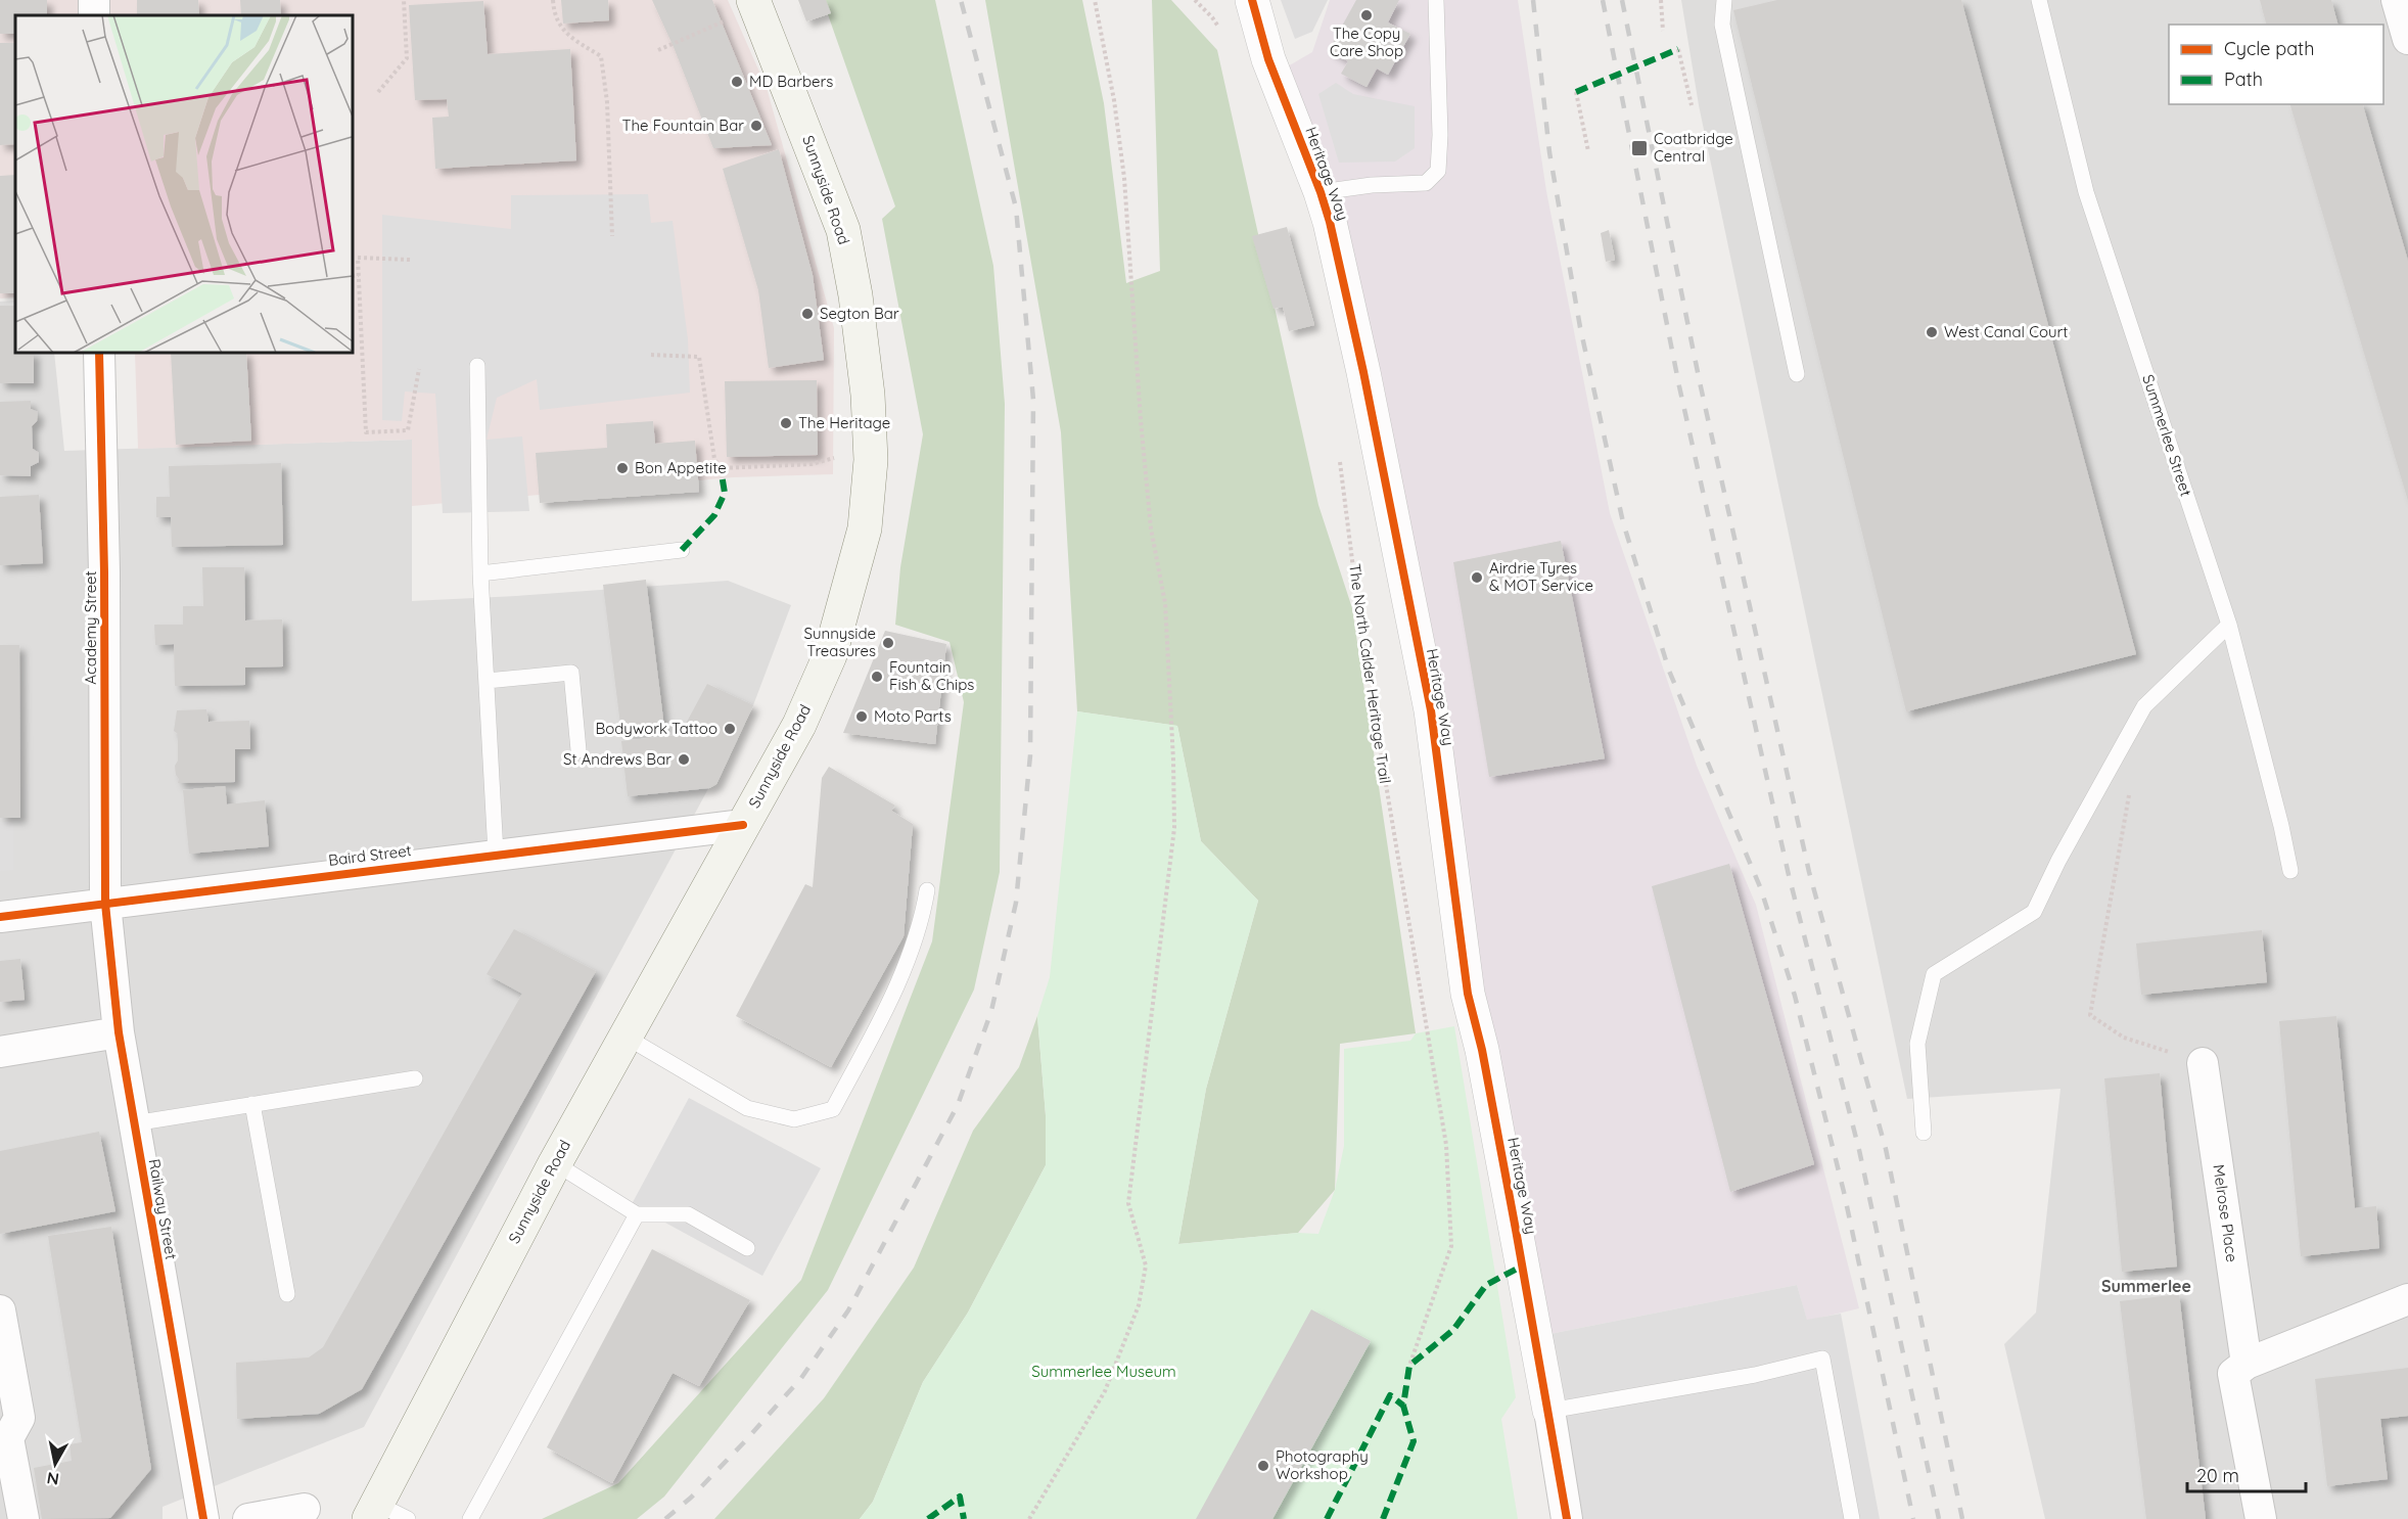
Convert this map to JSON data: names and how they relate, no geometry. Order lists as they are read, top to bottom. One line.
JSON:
{"streets":{"main road":["Sunnyside Road"],"street":["Heritage Way","Academy Street","Baird Street","Railway Street","Melrose Place"],"lane":["Summerlee Street"],"path":["The North Calder Heritage Trail"]},"crossings":[["Sunnyside Road","Baird Street"],["Academy Street","Baird Street"],["Academy Street","Railway Street"],["Baird Street","Railway Street"]],"districts":["Summerlee"],"parks":["Summerlee Museum"],"places":{"other":["The Copy Care Shop","MD Barbers","The Fountain Bar","Segton Bar","West Canal Court","The Heritage","Bon Appetite","Airdrie Tyres & MOT Service","Sunnyside Treasures","Fountain Fish & Chips","Moto Parts","Bodywork Tattoo","St Andrews Bar","Photography Workshop"],"transit":["Coatbridge Central"]},"legend":["Cycle path","Path"],"scale_bar":"20 m","north":"bottom"}
